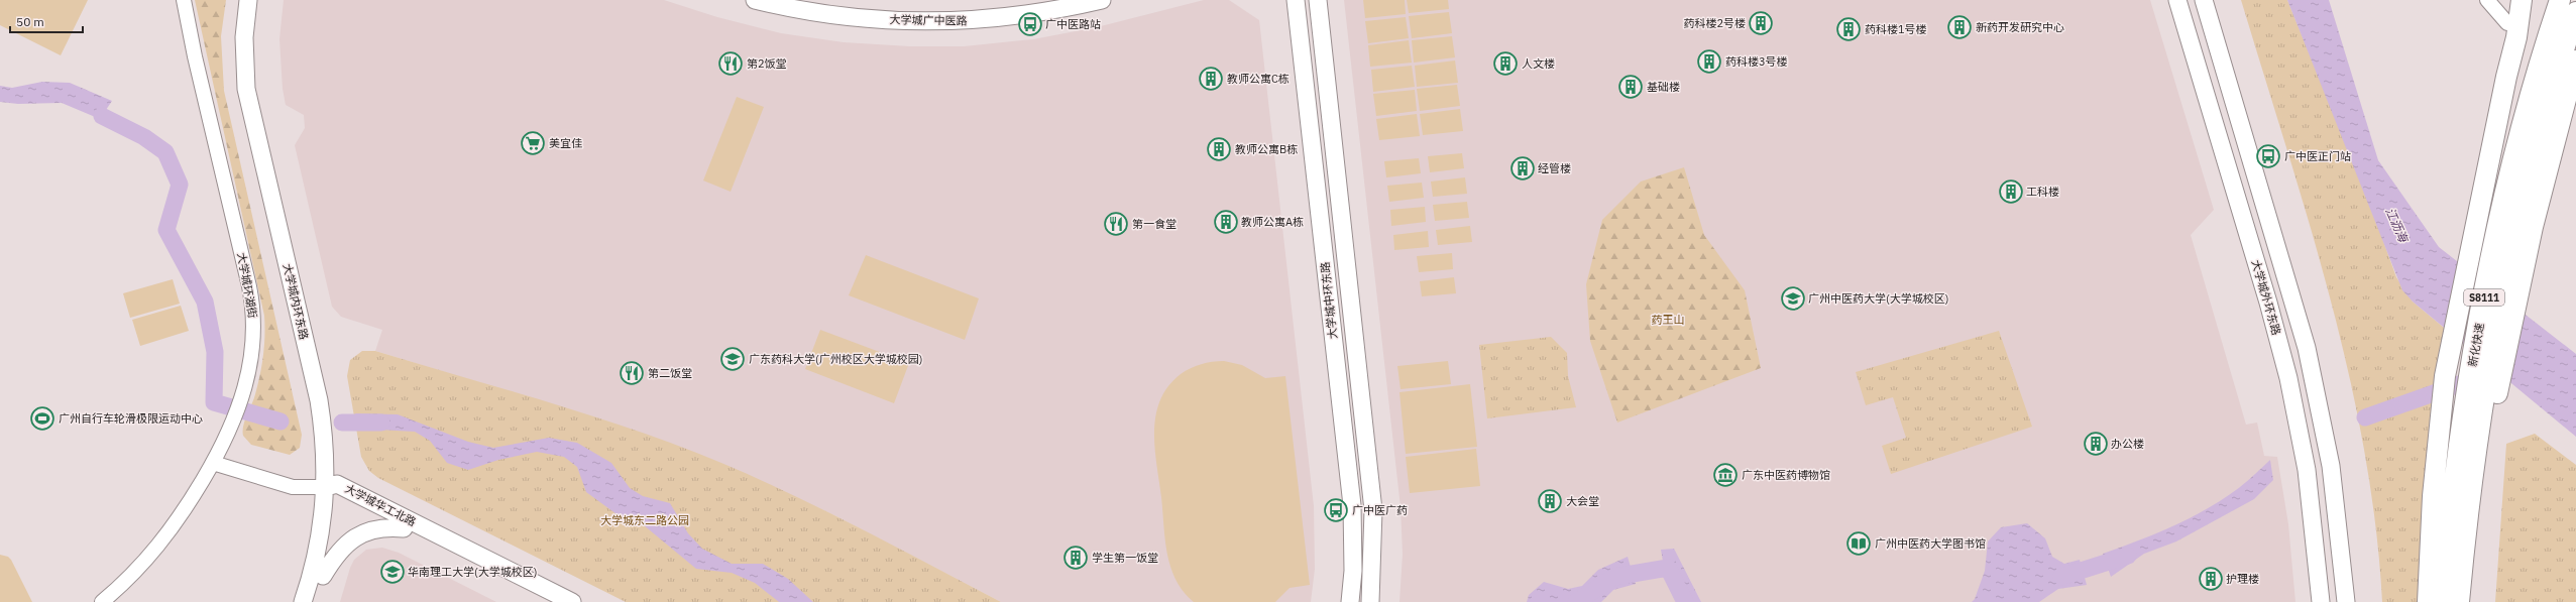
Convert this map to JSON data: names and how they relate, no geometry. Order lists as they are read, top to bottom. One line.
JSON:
{"streets":{"highway":["S8111","新化快速"],"main road":["大学城广中医路","大学城外环东路","大学城中环东路","大学城内环东路","大学城华工北路"],"street":["大学城环湖街"]},"crossings":[["大学城内环东路","大学城华工北路"]],"water":["江沥海"],"parks":["药王山","大学城东二路公园"],"places":{"building":["药科楼2号楼","新药开发研究中心","药科楼1号楼","药科楼3号楼","人文楼","教师公寓C栋","基础楼","教师公寓B栋","经管楼","工科楼","教师公寓A栋","办公楼","大会堂","学生第一饭堂","护理楼"],"bus stop":["广中医路站","广中医正门站","广中医广药"],"restaurant":["第2饭堂","第一食堂","第二饭堂"],"supermarket":["美宜佳"],"school or university":["广州中医药大学(大学城校区)","广东药科大学(广州校区大学城校园)","华南理工大学(大学城校区)"],"sports":["广州自行车轮滑极限运动中心"],"museum":["广东中医药博物馆"],"library":["广州中医药大学图书馆"]},"scale_bar":"50 m"}
